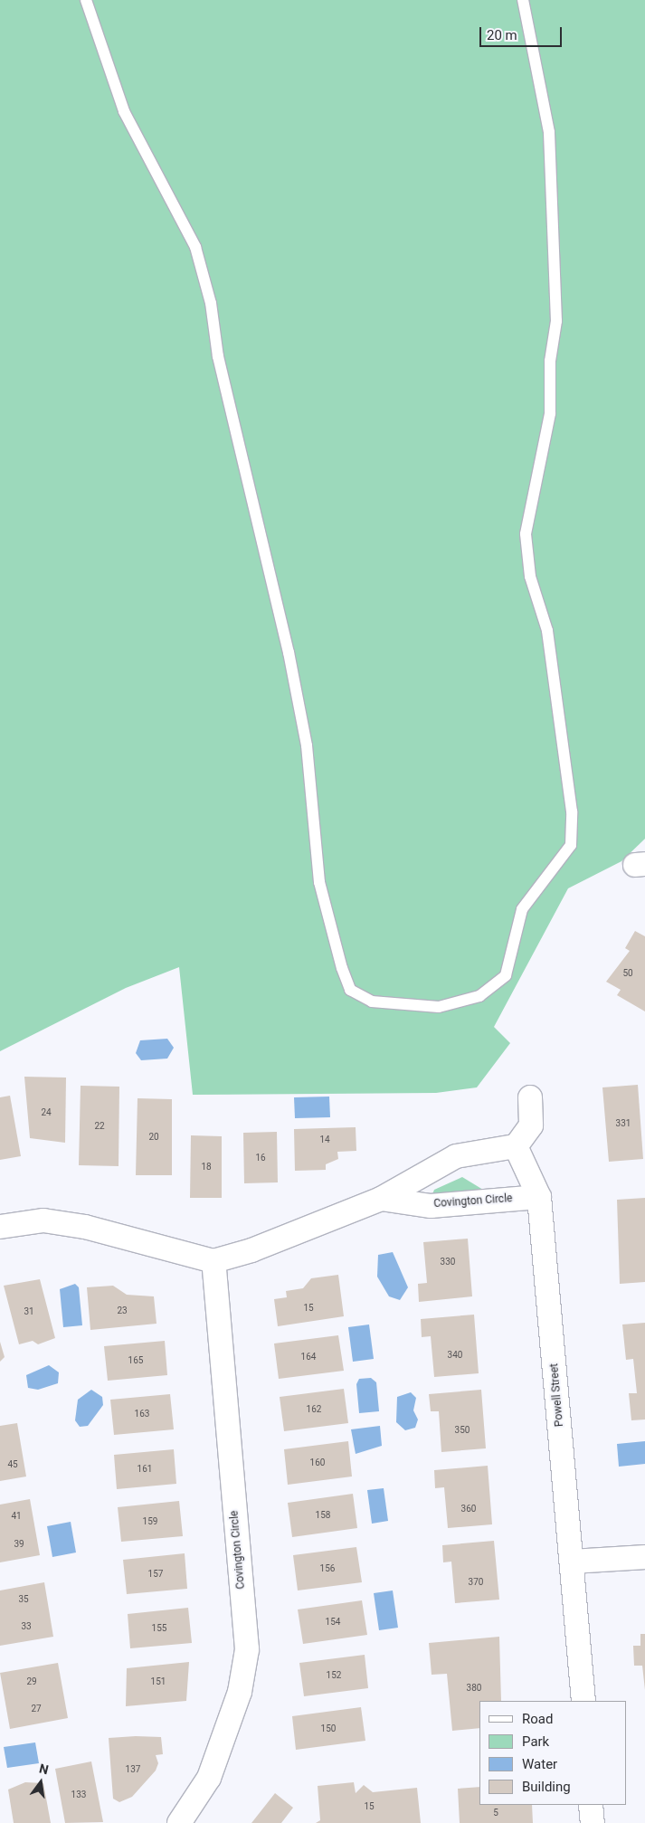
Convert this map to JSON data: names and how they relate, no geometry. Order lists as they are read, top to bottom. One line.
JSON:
{"streets":{"street":["Covington Circle","Powell Street"]},"crossings":[["Covington Circle","Powell Street"]],"house_numbers":["50","24","331","22","20","14","16","18","330","15","23","31","340","164","165","162","163","350","160","45","161","360","158","41","159","39","156","157","370","35","154","33","155","152","29","151","380","27","150","137","133","15","5"],"legend":["Road","Park","Water","Building"],"scale_bar":"20 m","north":"top"}
